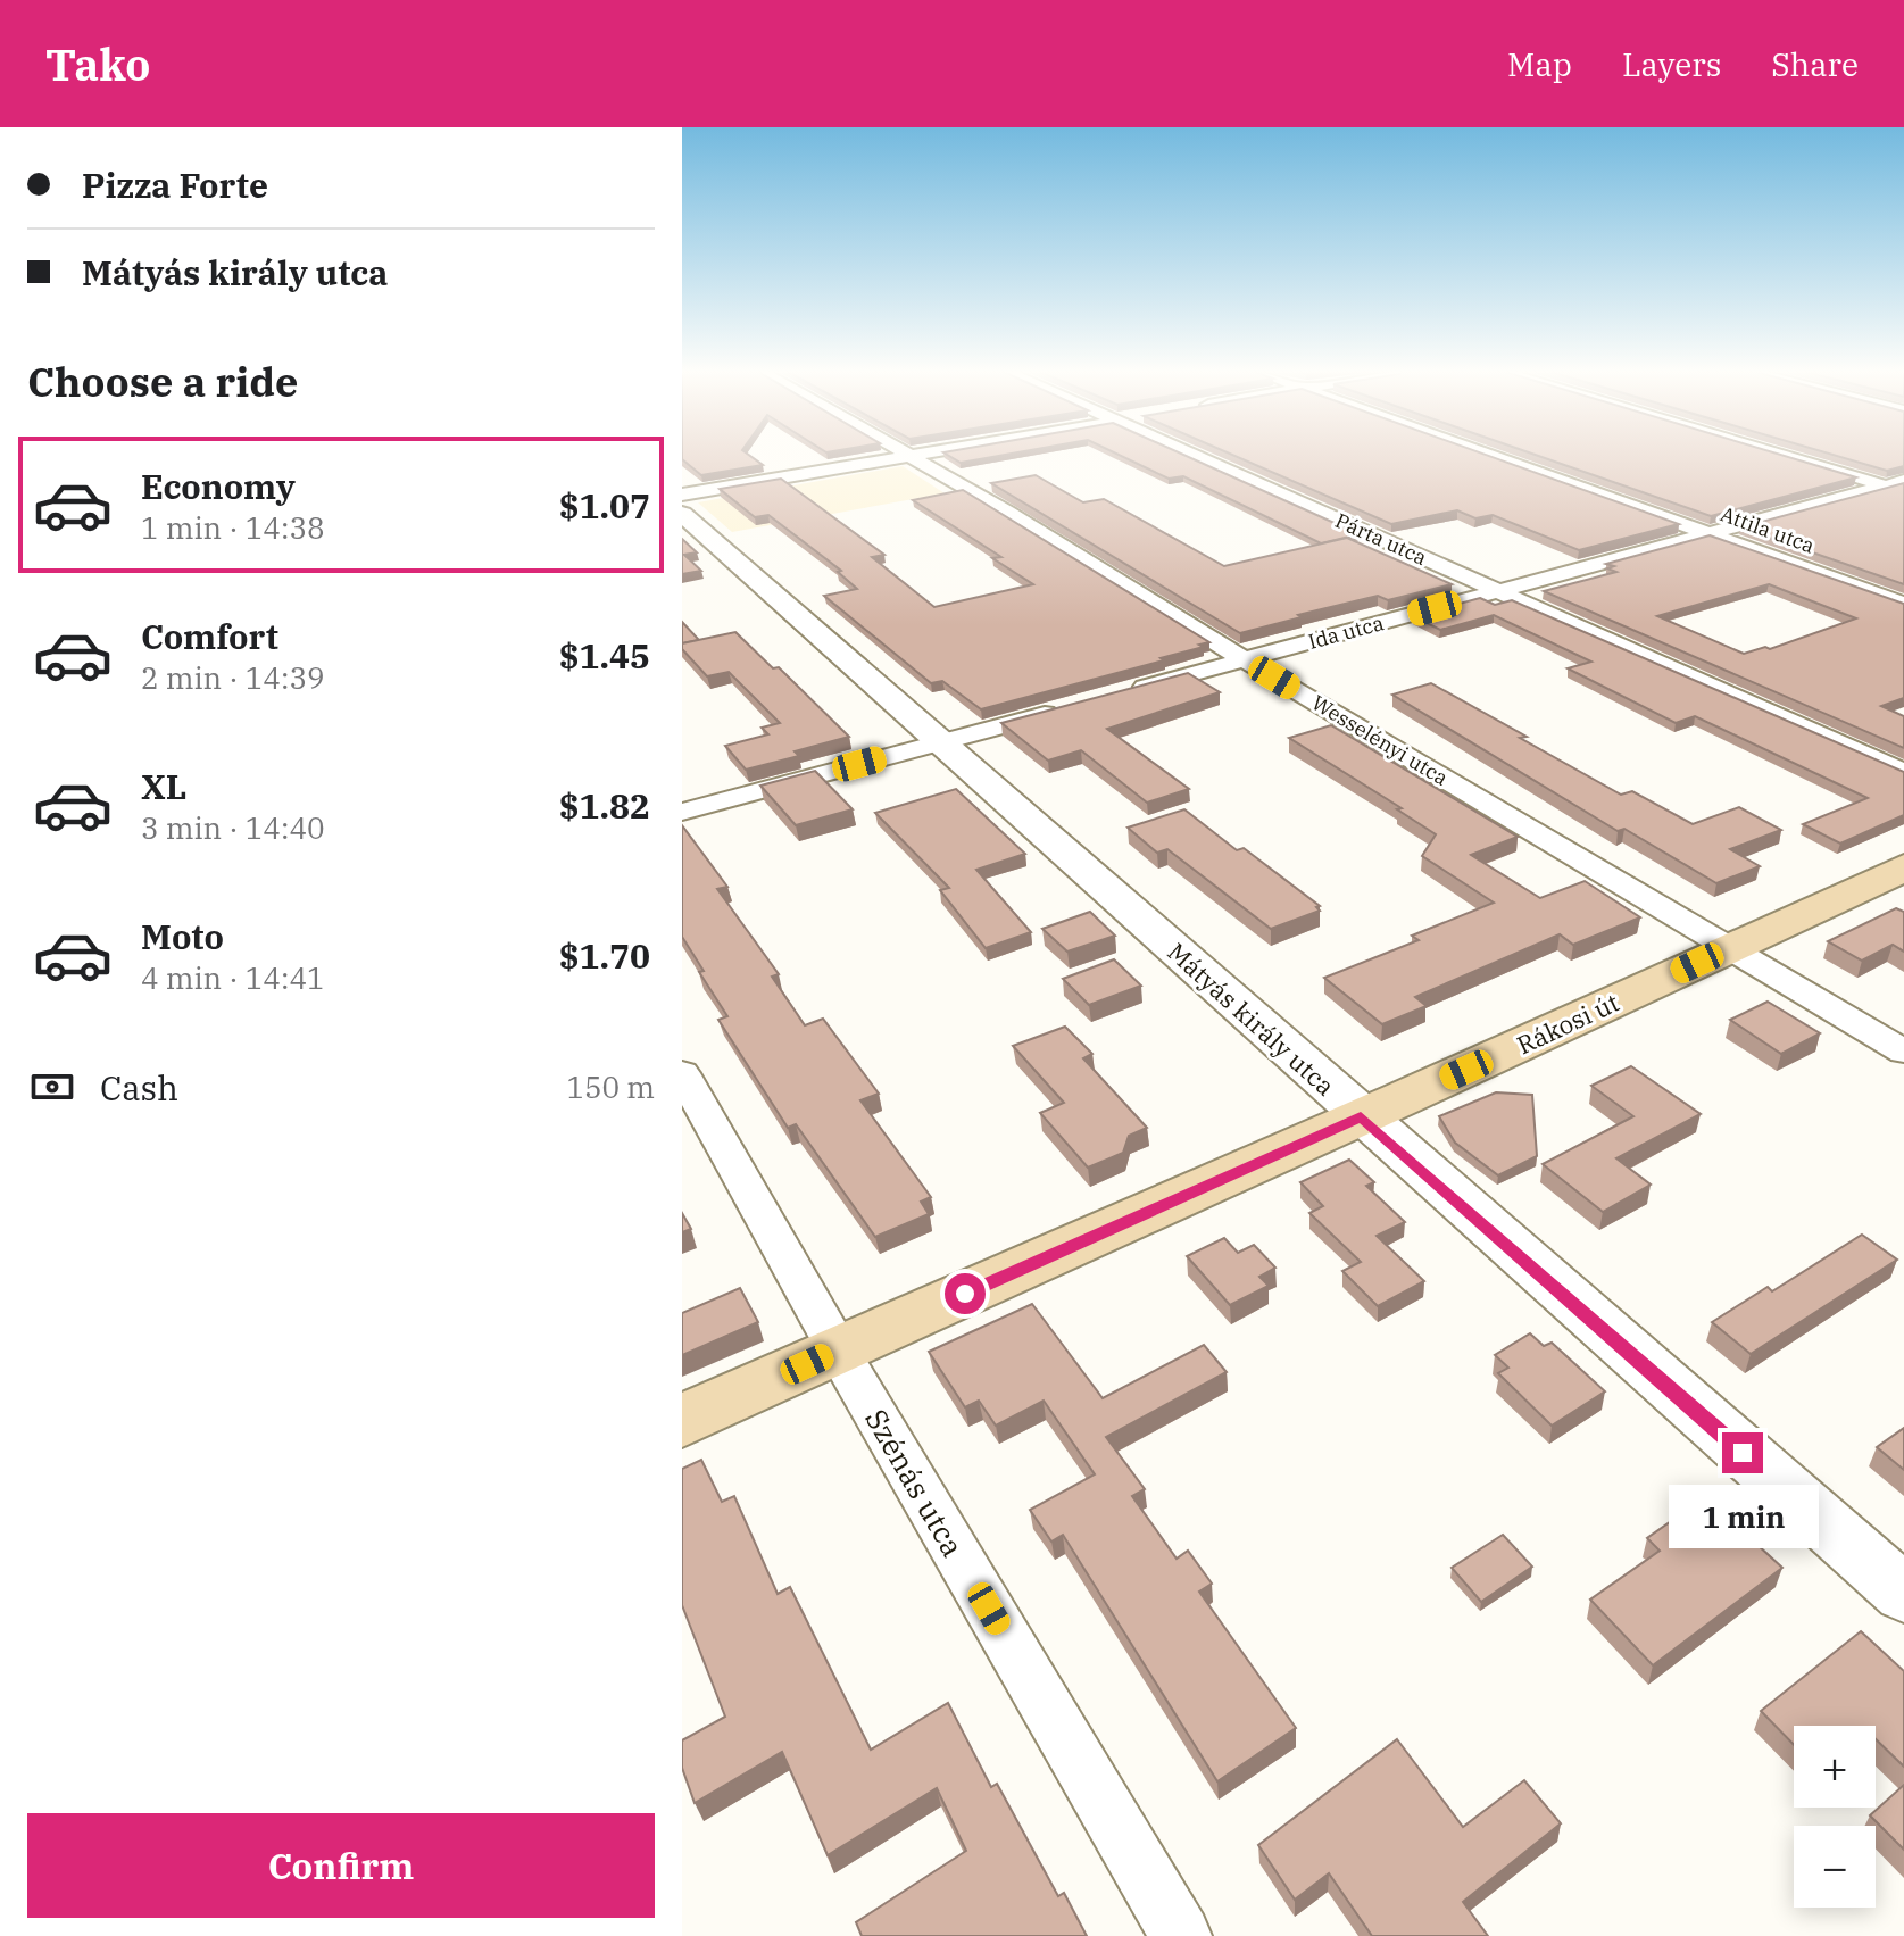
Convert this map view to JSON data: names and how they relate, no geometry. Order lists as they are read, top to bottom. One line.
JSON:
{"streets":{"main road":["Rákosi út"],"street":["Attila utca","Párta utca","Ida utca","Wesselényi utca","Mátyás király utca","Szénás utca"]},"crossings":[["Attila utca","Ida utca"],["Párta utca","Ida utca"],["Ida utca","Wesselényi utca"],["Wesselényi utca","Rákosi út"],["Mátyás király utca","Rákosi út"],["Rákosi út","Szénás utca"]],"page":{"header":"Tako","nav":["Map","Layers","Share"],"banner":["Pizza Forte","Mátyás király utca"],"heading":"Choose a ride","list":[{"name":"Economy","note":"1 min · 14:38","value":"$1.07"},{"name":"Comfort","note":"2 min · 14:39","value":"$1.45"},{"name":"XL","note":"3 min · 14:40","value":"$1.82"},{"name":"Moto","note":"4 min · 14:41","value":"$1.70"}],"pay":["Cash","150 m"],"bubble":"1 min","map_buttons":["+","−"],"buttons":"Confirm"}}
